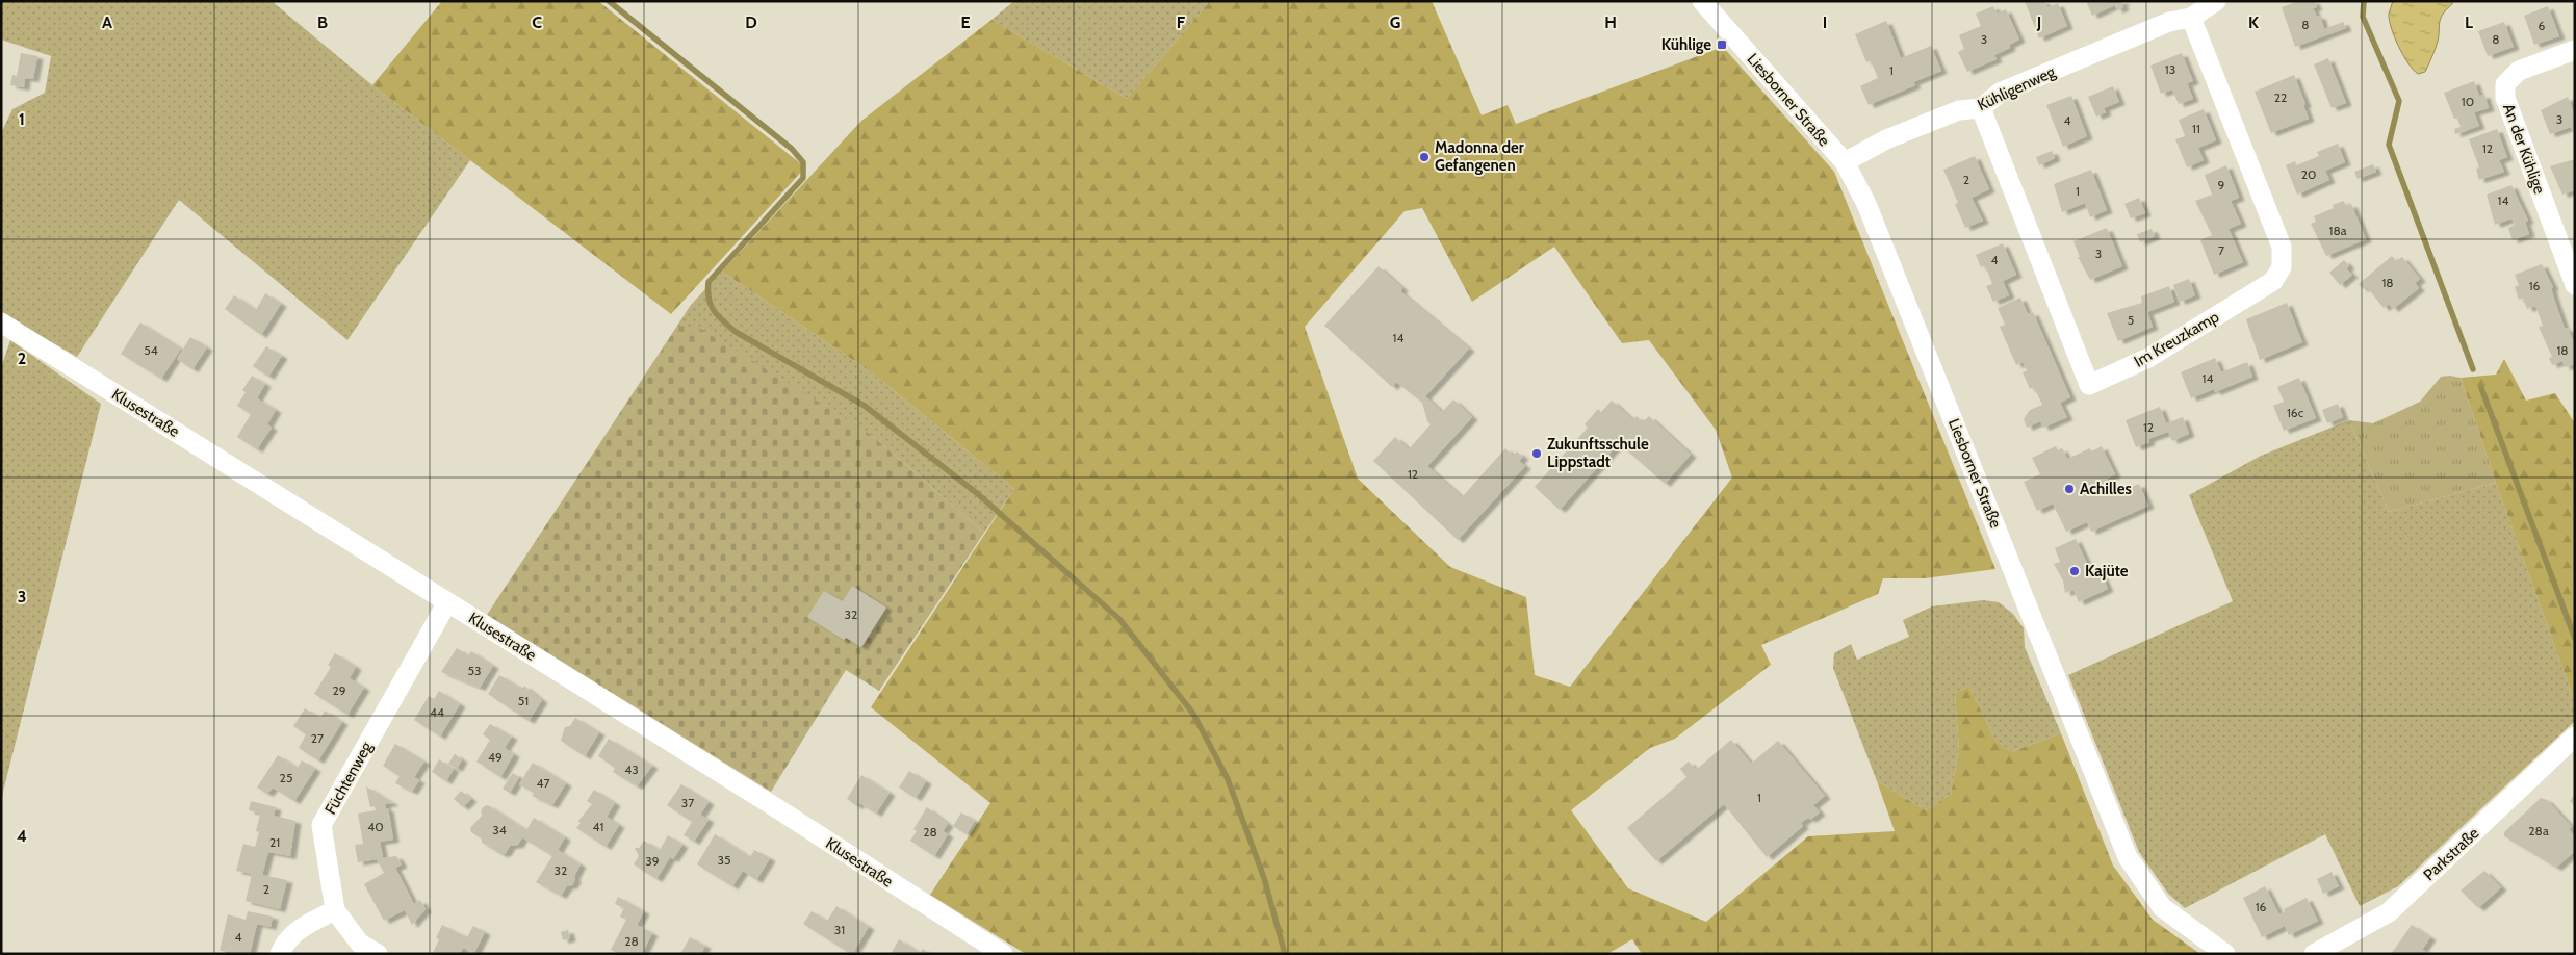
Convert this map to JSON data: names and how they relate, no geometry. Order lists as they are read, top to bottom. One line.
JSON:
{"streets":{"street":["Kühligenweg","Liesborner Straße","An der Kühlige","Im Kreuzkamp","Klusestraße","Füchtenweg","Parkstraße"]},"crossings":[["Kühligenweg","Liesborner Straße"],["Kühligenweg","Im Kreuzkamp"],["Klusestraße","Füchtenweg"]],"places":{"transit":["Kühlige"],"other":["Madonna der Gefangenen","Zukunftsschule Lippstadt","Achilles","Kajüte"]},"house_numbers":["8","6","3","8","13","1","22","10","3","4","11","12","20","2","9","1","14","18a","7","3","4","18","16","5","14","54","18","14","16c","12","12","32","53","29","51","44","27","49","43","25","47","1","37","40","41","34","28a","28","21","35","39","32","2","16","31","4","28"],"grid":{"columns":["A","B","C","D","E","F","G","H","I","J","K","L"],"rows":["1","2","3","4"]}}
